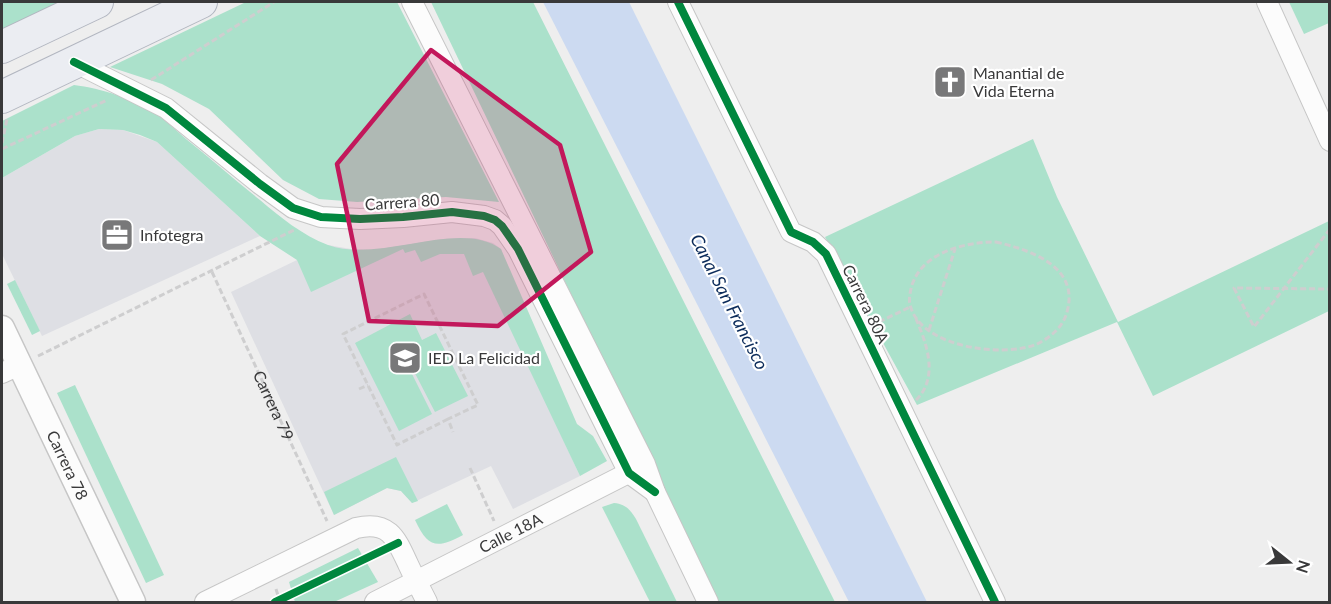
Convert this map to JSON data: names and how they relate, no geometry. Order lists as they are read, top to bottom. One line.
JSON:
{"streets":{"street":["Carrera 80","Carrera 80A","Carrera 78","Calle 18A"],"path":["Carrera 79"]},"crossings":[["Carrera 80","Calle 18A"]],"water":["Canal San Francisco"],"places":{"church":["Manantial de Vida Eterna"],"office":["Infotegra"],"school or university":["IED La Felicidad"]},"north":"right"}
